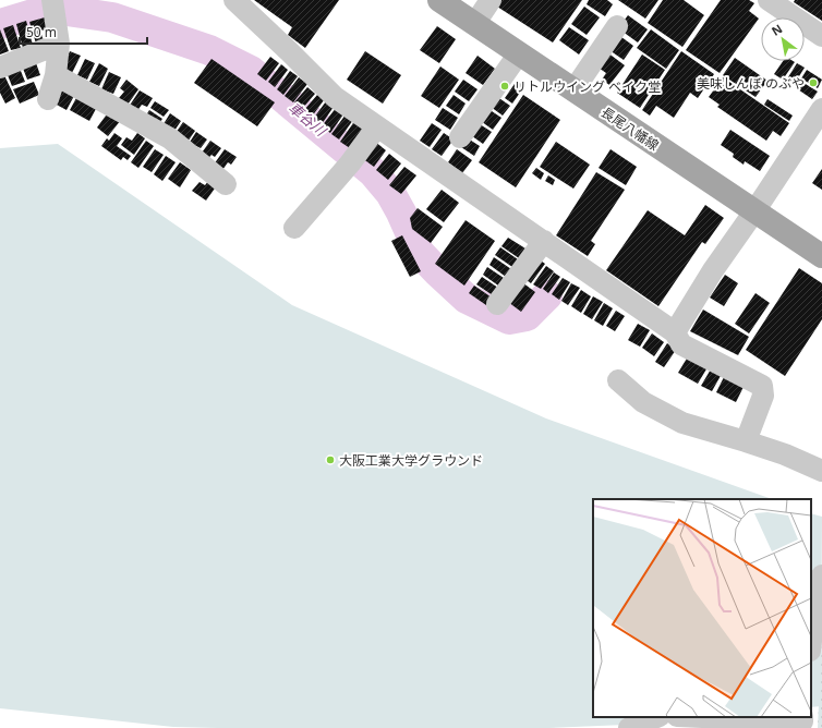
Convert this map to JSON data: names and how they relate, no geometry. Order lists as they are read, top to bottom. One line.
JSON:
{"streets":{"main road":["長尾八幡線"]},"water":["車谷川"],"places":["美味しんぼ のぶや","リトルウイング ベイク堂","大阪工業大学グラウンド"],"scale_bar":"50 m","north":"top left"}
